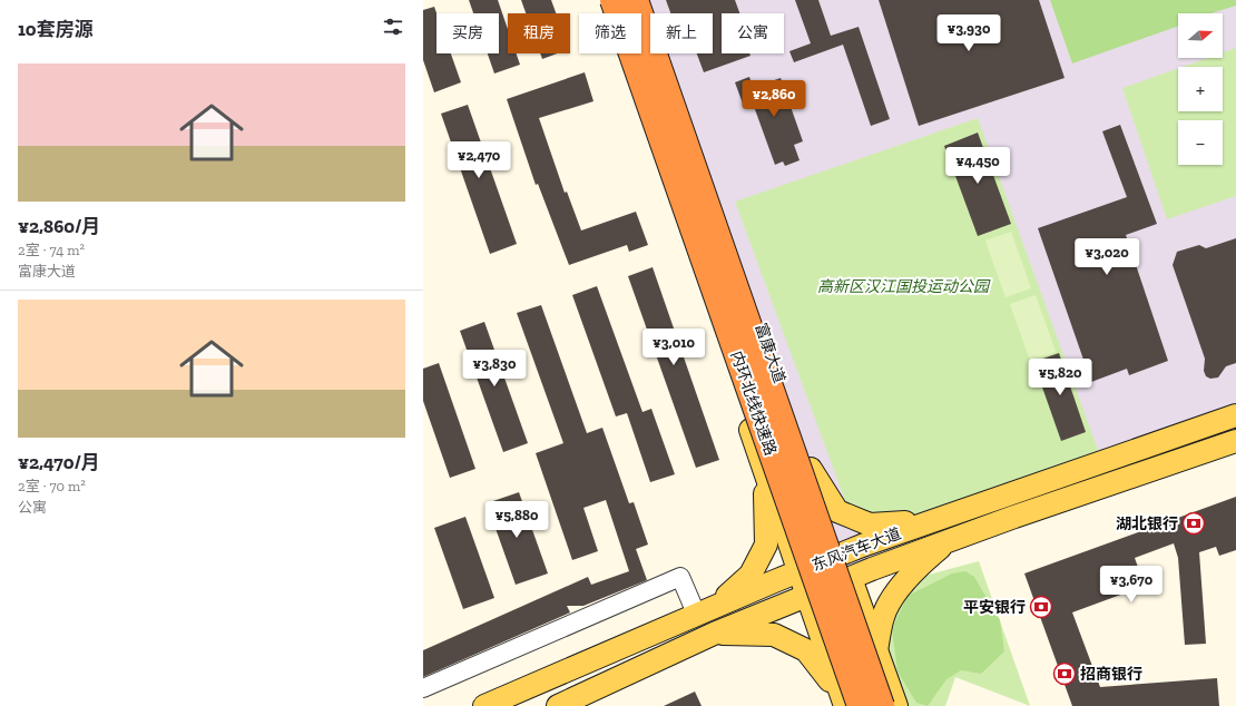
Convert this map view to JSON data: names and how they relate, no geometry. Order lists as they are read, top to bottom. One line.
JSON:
{"streets":{"highway":["内环北线快速路"],"main road":["富康大道","东风汽车大道"]},"crossings":[["富康大道","东风汽车大道"]],"parks":["高新区汉江国投运动公园"],"places":{"bank":["湖北银行","平安银行","招商银行"]},"north":"right","page":{"heading":"10套房源","map_buttons":["+","−"],"chip":["买房","租房","筛选","新上","公寓"],"price":["¥3,930","¥2,860","¥2,470","¥4,450","¥3,020","¥3,010","¥3,830","¥5,820","¥5,880","¥3,670"],"list":[{"name":"¥2,860/月","note":"2室 · 74 m² · 富康大道"},{"name":"¥2,470/月","note":"2室 · 70 m² · 公寓"}]}}
